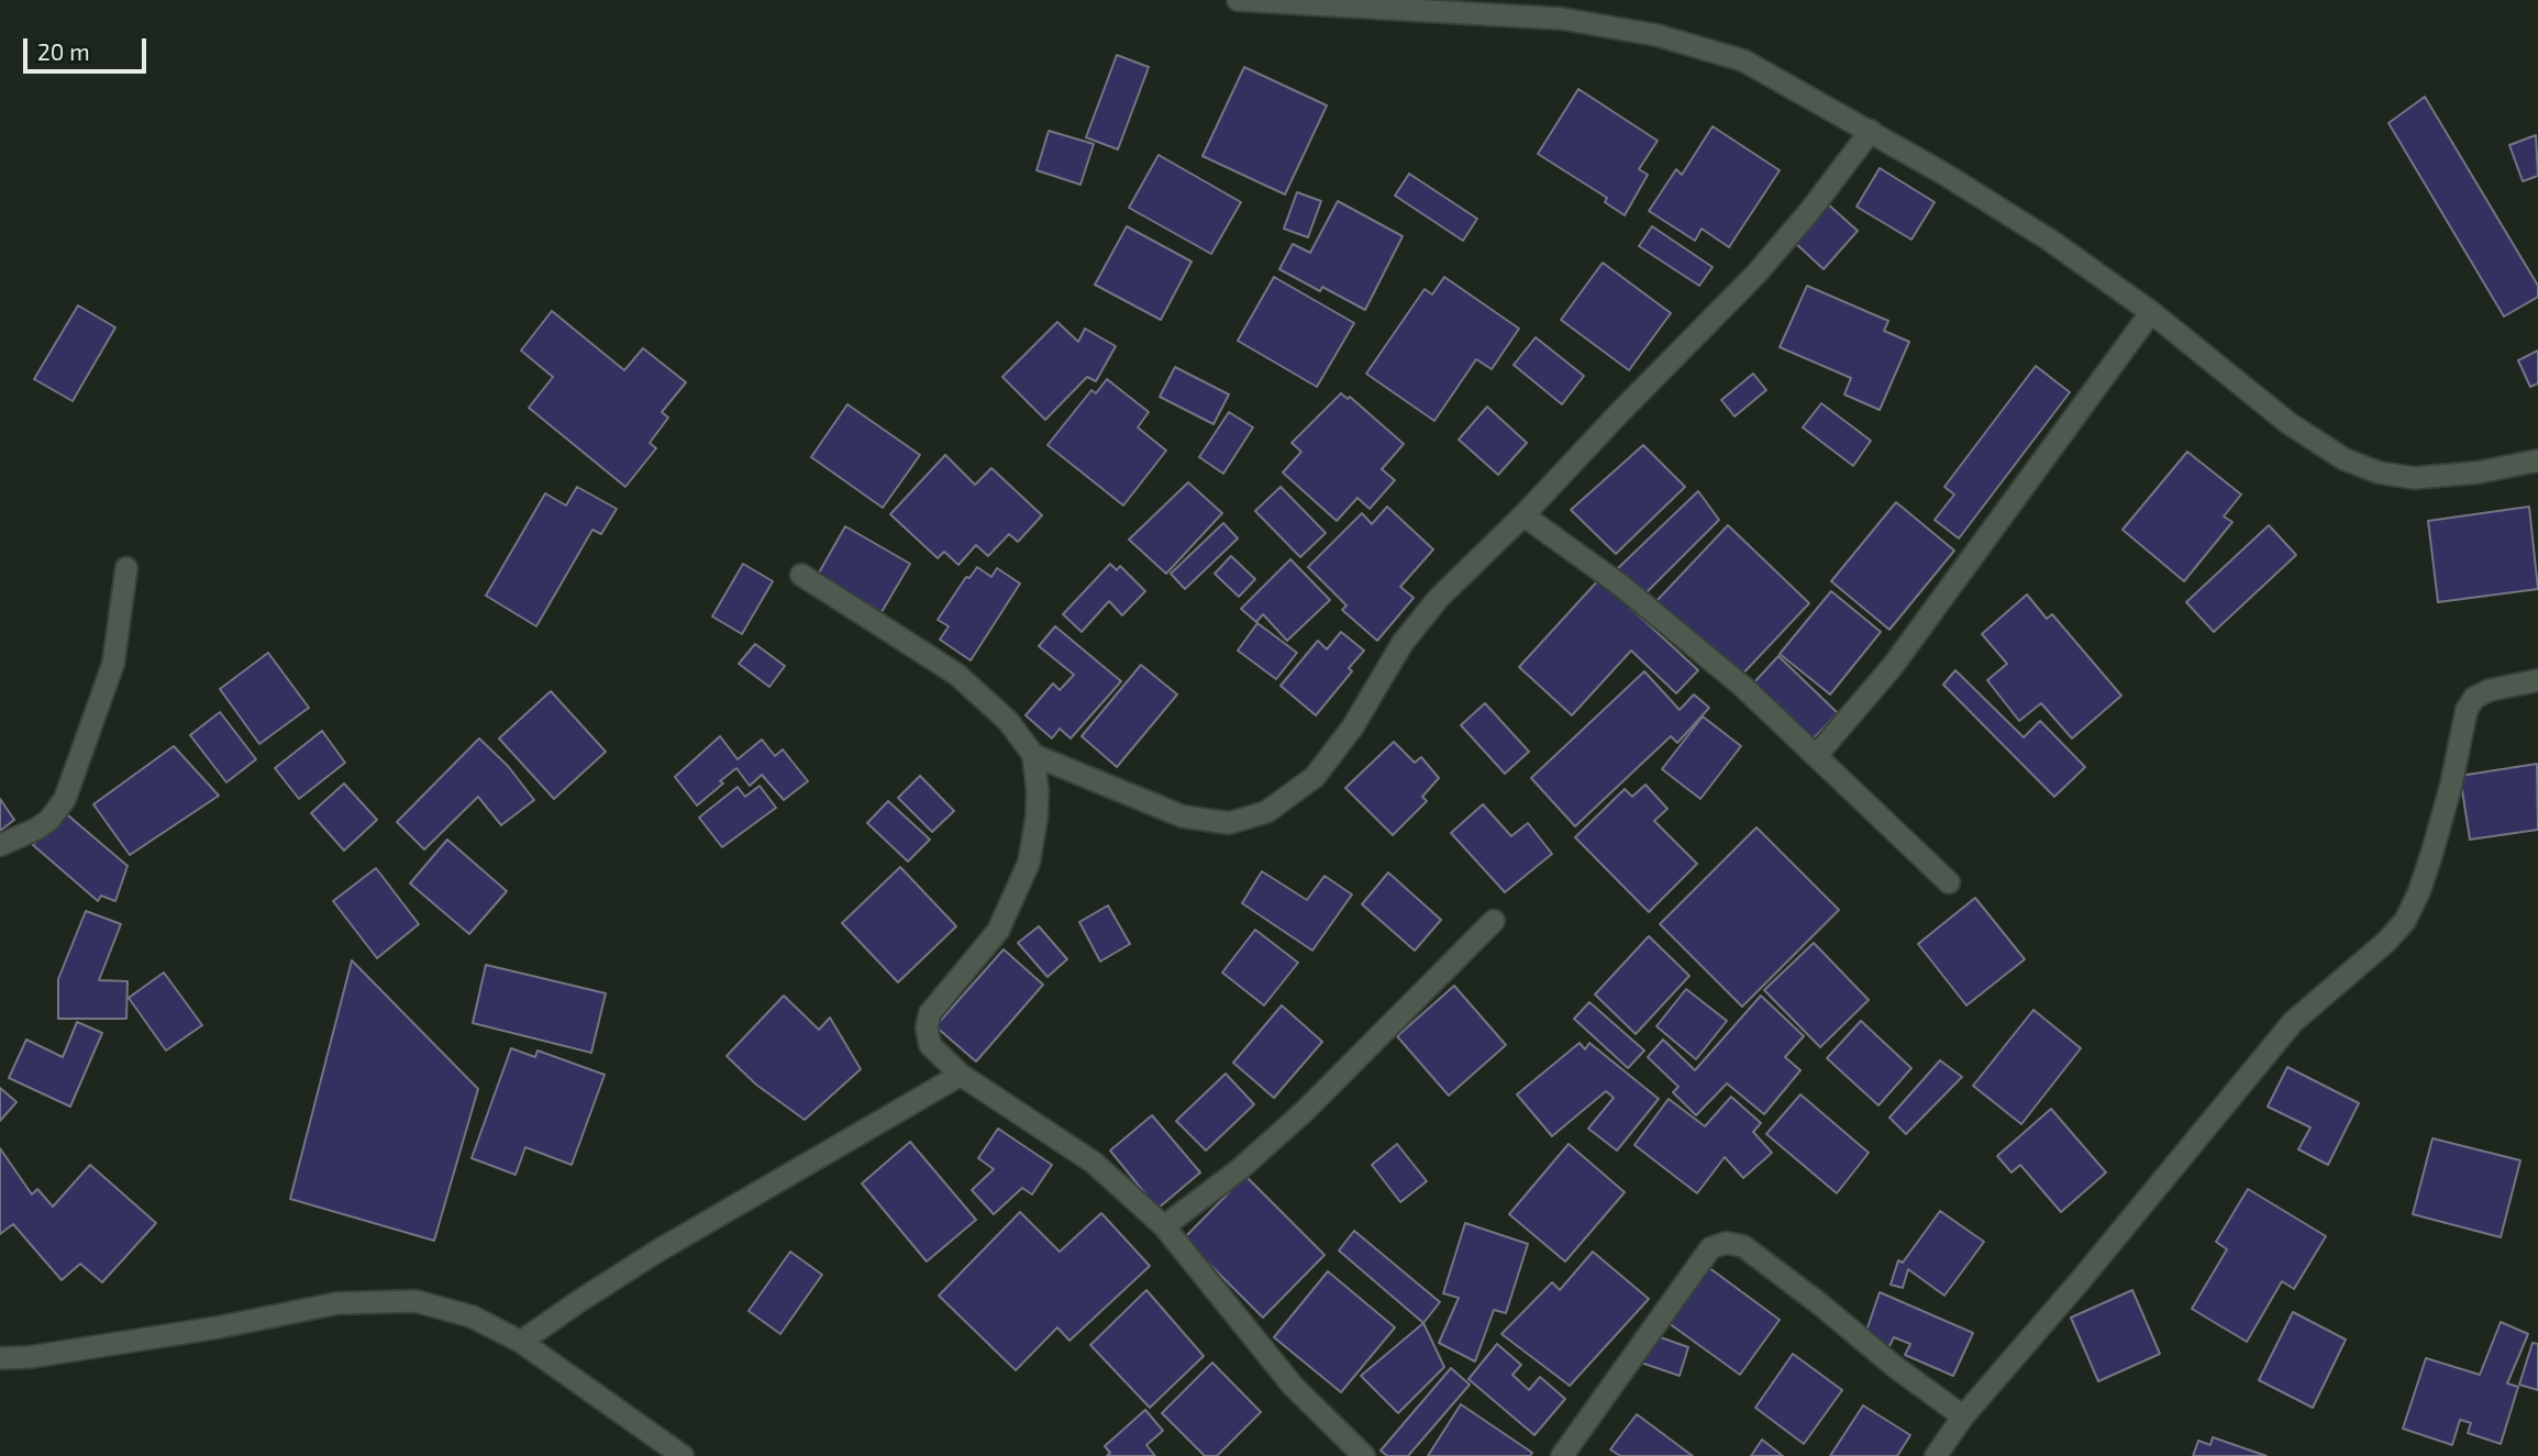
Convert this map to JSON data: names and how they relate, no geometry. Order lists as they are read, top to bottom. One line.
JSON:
{"scale_bar":"20 m"}
